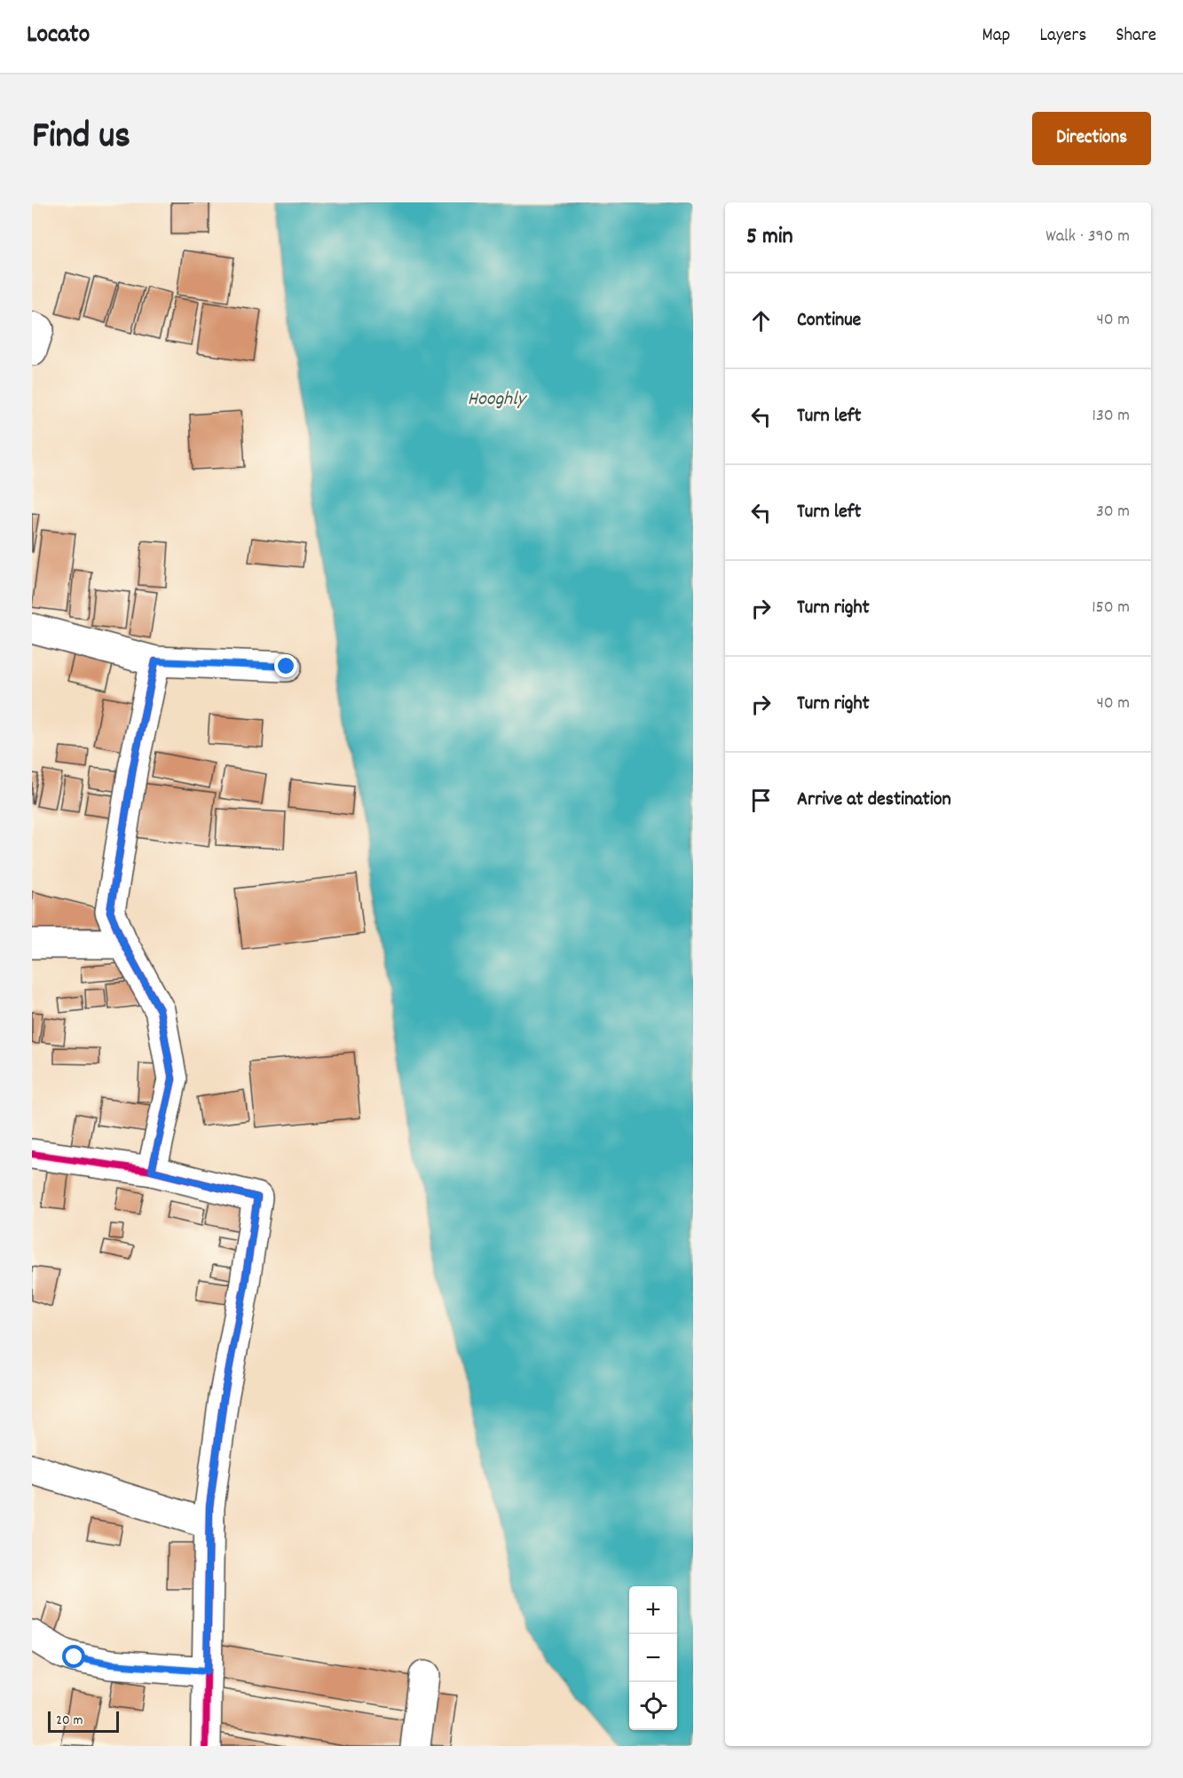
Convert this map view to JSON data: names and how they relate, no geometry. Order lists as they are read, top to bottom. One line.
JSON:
{"water":["Hooghly"],"scale_bar":"20 m","page":{"header":"Locato","nav":["Map","Layers","Share"],"title":"Find us","buttons":"Directions","heading":["5 min","Walk · 390 m"],"list":[["Continue","40 m"],["Turn left","130 m"],["Turn left","30 m"],["Turn right","150 m"],["Turn right","40 m"],"Arrive at destination"],"map_buttons":["+","−"],"scale":"20 m"}}
